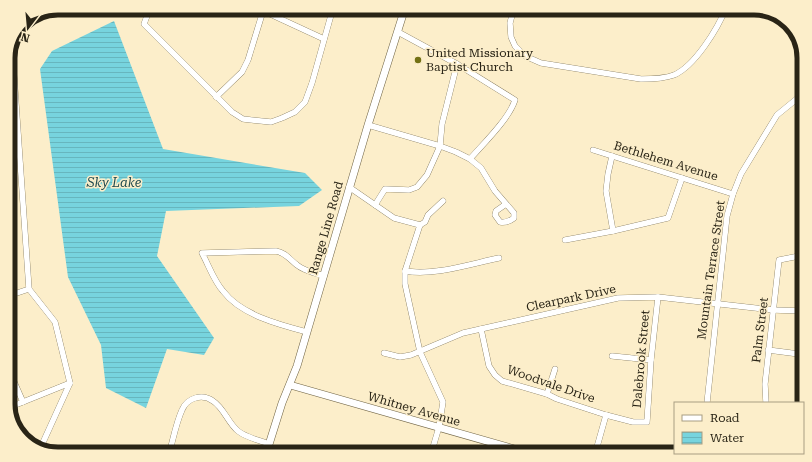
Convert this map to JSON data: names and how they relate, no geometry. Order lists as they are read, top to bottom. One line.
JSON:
{"streets":{"main road":["Range Line Road","Whitney Avenue"],"street":["Bethlehem Avenue","Mountain Terrace Street","Clearpark Drive","Palm Street","Dalebrook Street","Woodvale Drive"]},"crossings":[["Bethlehem Avenue","Mountain Terrace Street"],["Range Line Road","Whitney Avenue"],["Mountain Terrace Street","Clearpark Drive"],["Clearpark Drive","Palm Street"],["Clearpark Drive","Dalebrook Street"],["Clearpark Drive","Woodvale Drive"],["Dalebrook Street","Woodvale Drive"]],"water":["Sky Lake"],"places":["United Missionary Baptist Church"],"legend":["Road","Water"],"north":"bottom"}
